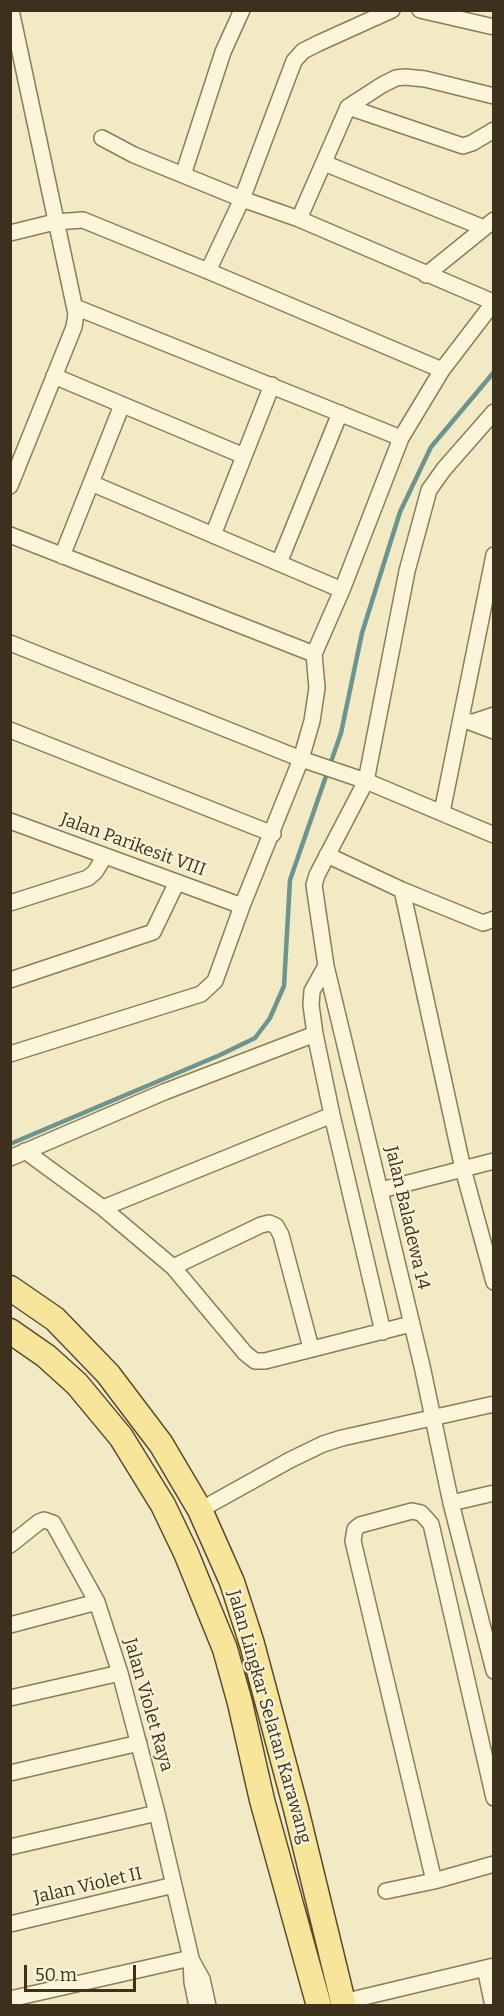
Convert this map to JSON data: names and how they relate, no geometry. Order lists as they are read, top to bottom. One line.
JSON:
{"streets":{"main road":["Jalan Lingkar Selatan Karawang"],"street":["Jalan Parikesit VIII","Jalan Baladewa 14","Jalan Violet Raya","Jalan Violet II"]},"crossings":[["Jalan Violet Raya","Jalan Violet II"]],"scale_bar":"50 m"}
